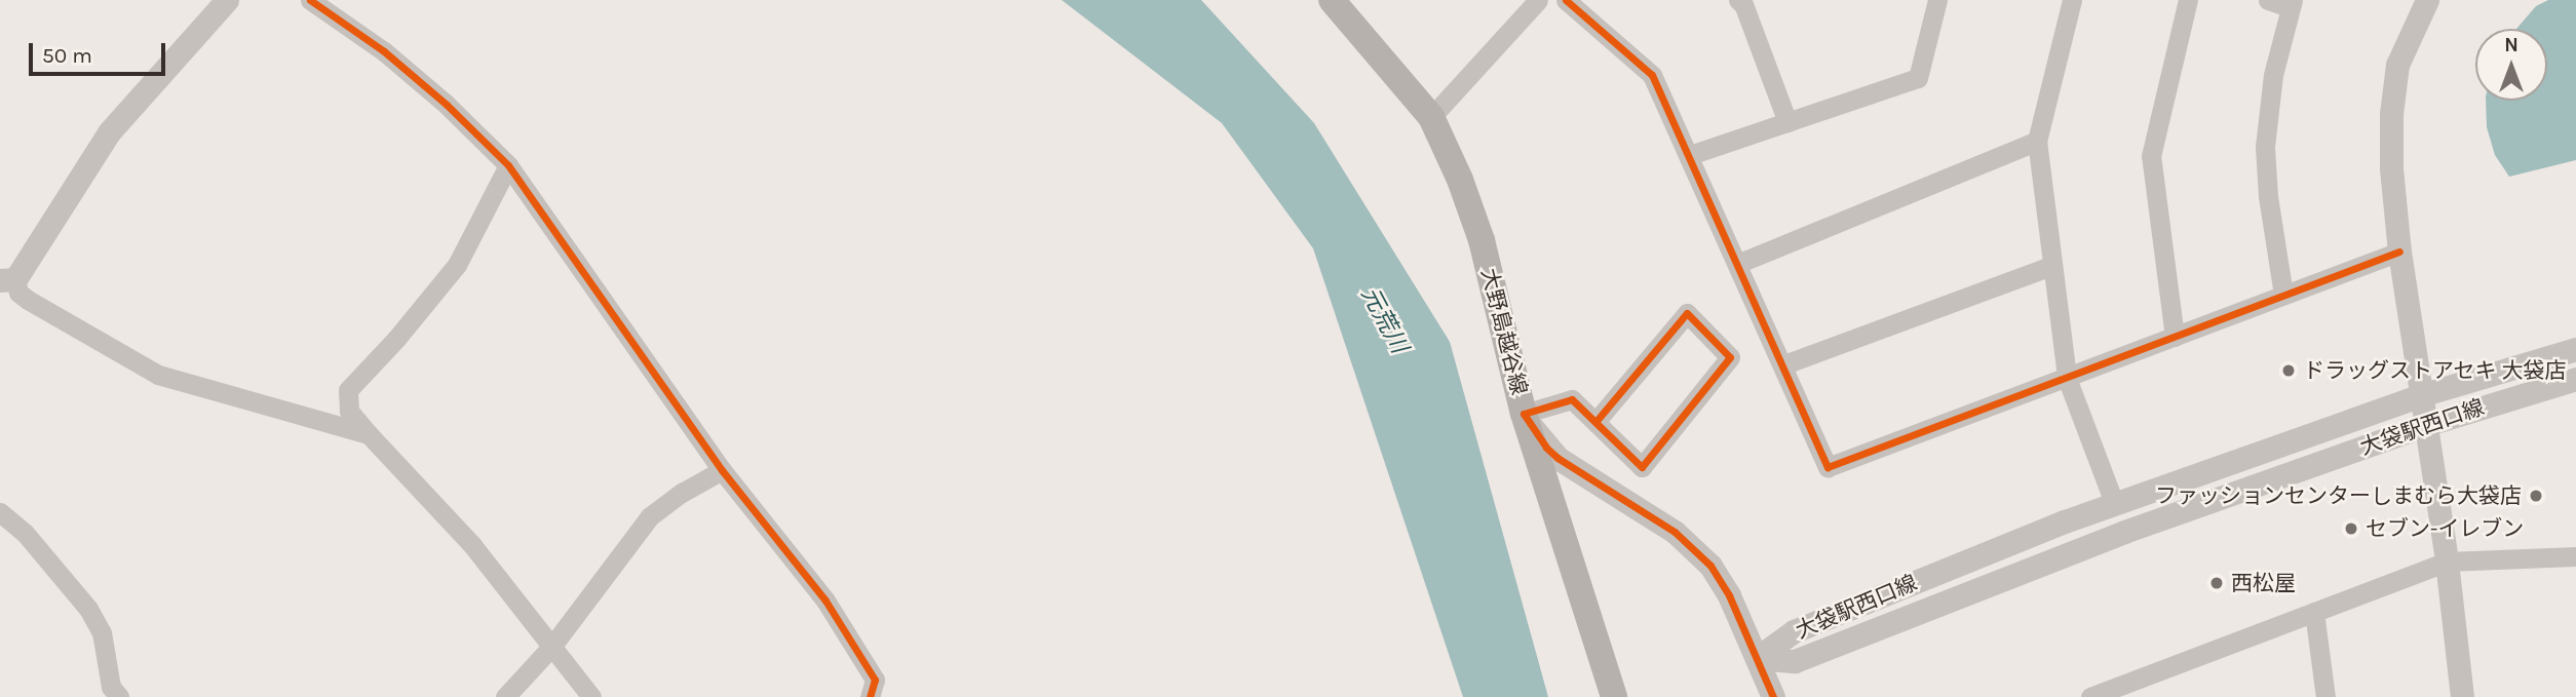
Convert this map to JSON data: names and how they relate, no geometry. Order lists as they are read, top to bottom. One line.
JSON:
{"streets":{"main road":["大野島越谷線"],"street":["大袋駅西口線"]},"water":["元荒川"],"places":["ドラッグストアセキ 大袋店","ファッションセンターしまむら大袋店","セブン-イレブン","西松屋"],"scale_bar":"50 m","north":"top"}
